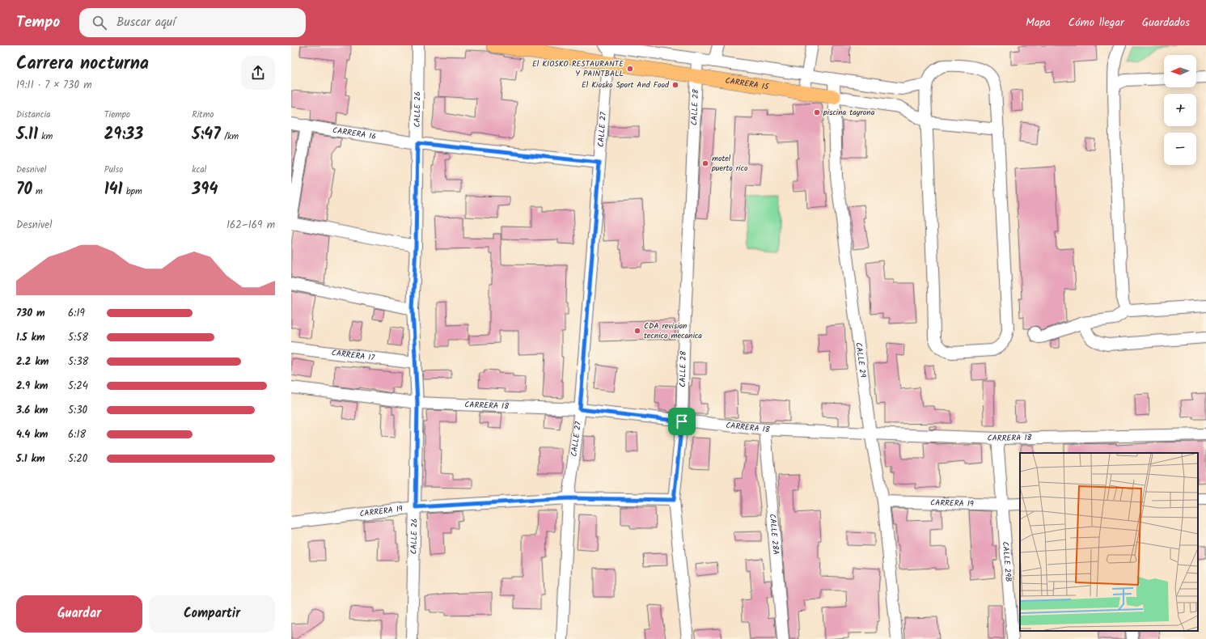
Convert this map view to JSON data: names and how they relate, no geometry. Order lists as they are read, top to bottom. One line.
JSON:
{"streets":{"main road":["CARRERA 15"],"street":["CALLE 28","CALLE 26","CALLE 27","CARRERA 16","CARRERA 17","CALLE 29","CARRERA 18","CARRERA 19","CALLE 28A","CALLE 29B"]},"crossings":[["CARRERA 15","CALLE 28"],["CARRERA 15","CALLE 27"],["CARRERA 15","CALLE 29"],["CALLE 28","CARRERA 18"],["CALLE 28","CARRERA 19"],["CALLE 26","CARRERA 16"],["CALLE 26","CARRERA 17"],["CALLE 26","CARRERA 18"],["CALLE 26","CARRERA 19"],["CALLE 27","CARRERA 16"],["CALLE 27","CARRERA 18"],["CALLE 27","CARRERA 19"],["CALLE 29","CARRERA 18"],["CALLE 29","CARRERA 19"],["CARRERA 18","CALLE 28A"],["CARRERA 18","CALLE 29B"],["CARRERA 19","CALLE 29B"]],"places":["El KIOSKO RESTAURANTE Y PAINTBALL","El Kiosko Sport And Food","piscina tayrona","motel puerto rico","CDA revision tecnico mecanica"],"north":"left","page":{"header":"Tempo","search":"Buscar aquí","nav":["Mapa","Cómo llegar","Guardados"],"heading":["Carrera nocturna","19:11 · 7 × 730 m"],"map_buttons":["+","−"],"stats":[["Distancia","5.11 km"],["Tiempo","29:33"],["Ritmo","5:47 /km"],["Desnivel","70 m"],["Pulso","141 bpm"],["kcal","394"]],"chart":["Desnivel","162–169 m"],"list":[{"name":"730 m","note":"6:19"},{"name":"1.5 km","note":"5:58"},{"name":"2.2 km","note":"5:38"},{"name":"2.9 km","note":"5:24"},{"name":"3.6 km","note":"5:30"},{"name":"4.4 km","note":"6:18"},{"name":"5.1 km","note":"5:20"}],"buttons":["Guardar","Compartir"]}}
